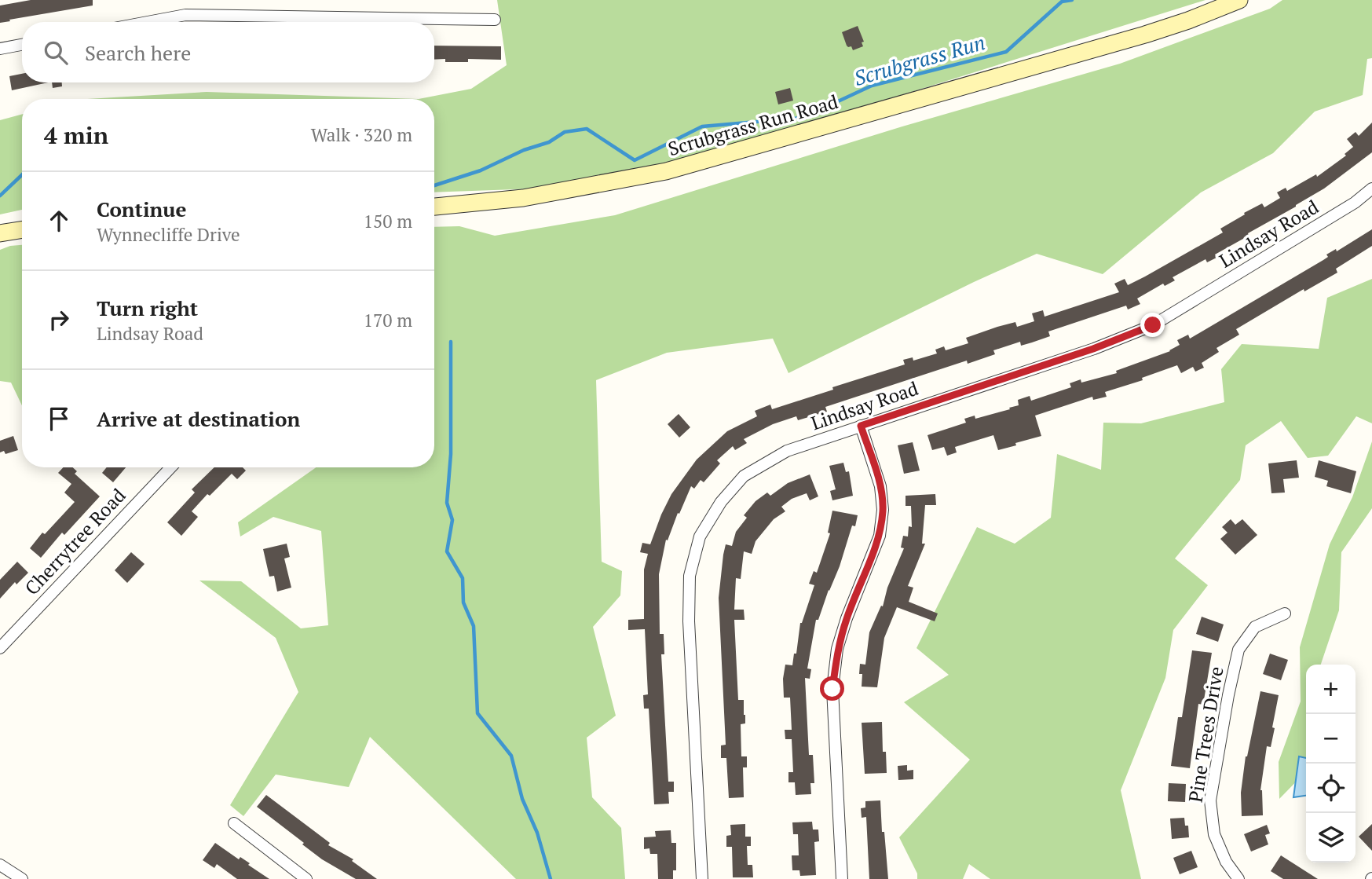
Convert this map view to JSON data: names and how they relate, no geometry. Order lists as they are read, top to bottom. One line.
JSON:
{"streets":{"street":["Scrubgrass Run Road","Lindsay Road","Cherrytree Road","Pine Trees Drive"]},"water":["Scrubgrass Run"],"page":{"search":"Search here","heading":["4 min","Walk · 320 m"],"list":[["Continue","Wynnecliffe Drive","150 m"],["Turn right","Lindsay Road","170 m"],"Arrive at destination"],"map_buttons":["+","−"]}}
